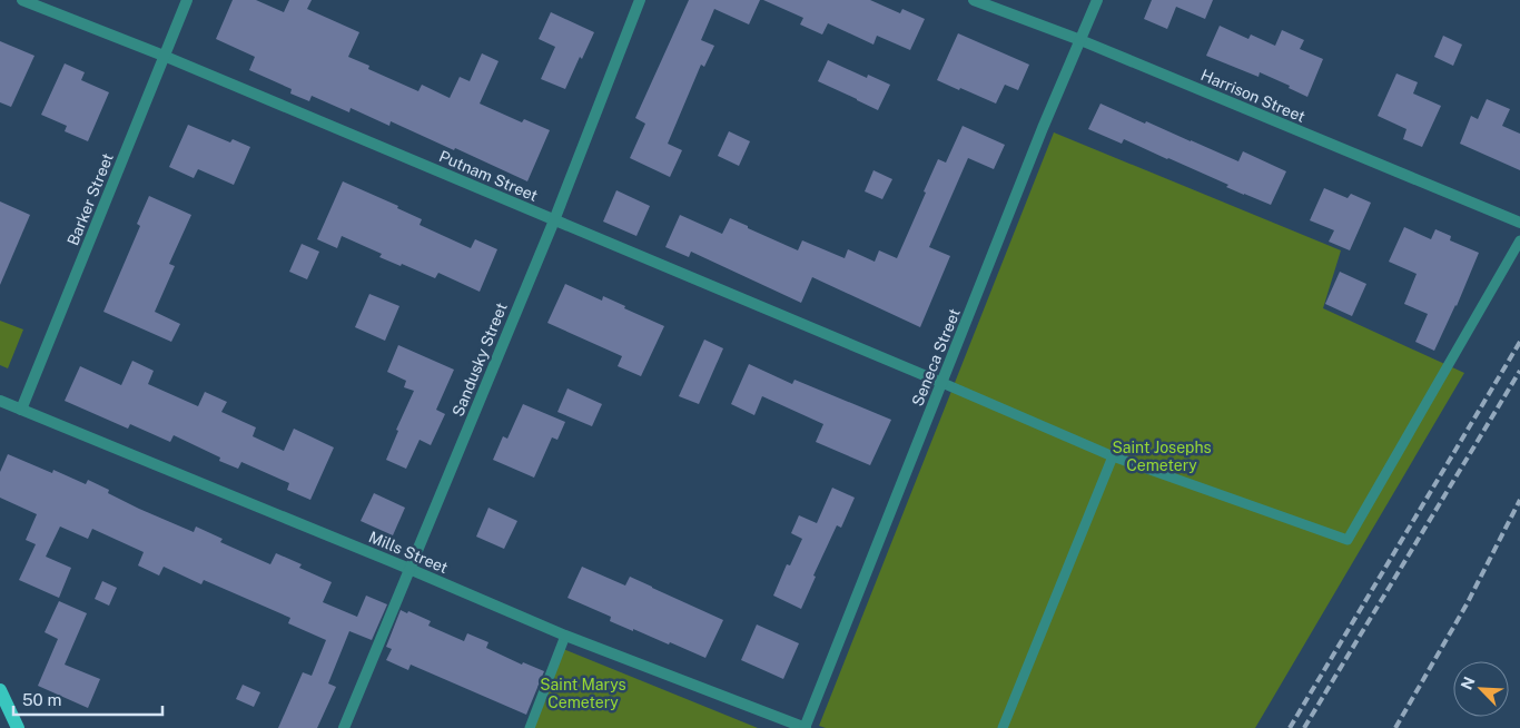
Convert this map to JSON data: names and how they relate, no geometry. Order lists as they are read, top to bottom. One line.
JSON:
{"streets":{"street":["Harrison Street","Putnam Street","Barker Street","Seneca Street","Sandusky Street","Mills Street"]},"crossings":[["Harrison Street","Seneca Street"],["Putnam Street","Barker Street"],["Putnam Street","Seneca Street"],["Putnam Street","Sandusky Street"],["Barker Street","Mills Street"],["Seneca Street","Mills Street"],["Sandusky Street","Mills Street"]],"parks":["Saint Josephs Cemetery","Saint Marys Cemetery"],"scale_bar":"50 m","north":"top left"}
